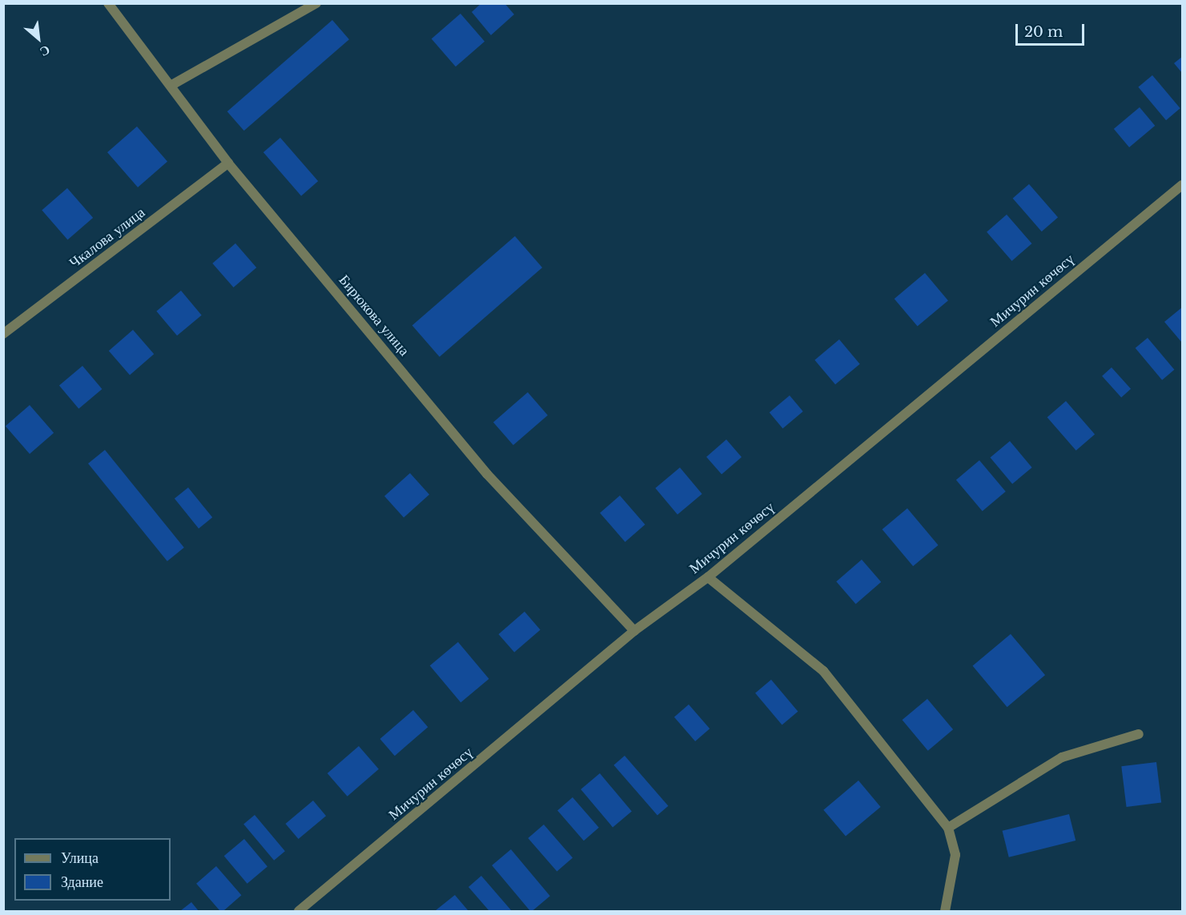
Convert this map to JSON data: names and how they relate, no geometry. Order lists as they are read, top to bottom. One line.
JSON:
{"streets":{"street":["Чкалова улица","Мичурин көчөсү","Бирюкова улица"]},"crossings":[["Чкалова улица","Бирюкова улица"],["Мичурин көчөсү","Бирюкова улица"]],"legend":["Улица","Здание"],"scale_bar":"20 m","north":"bottom right"}
